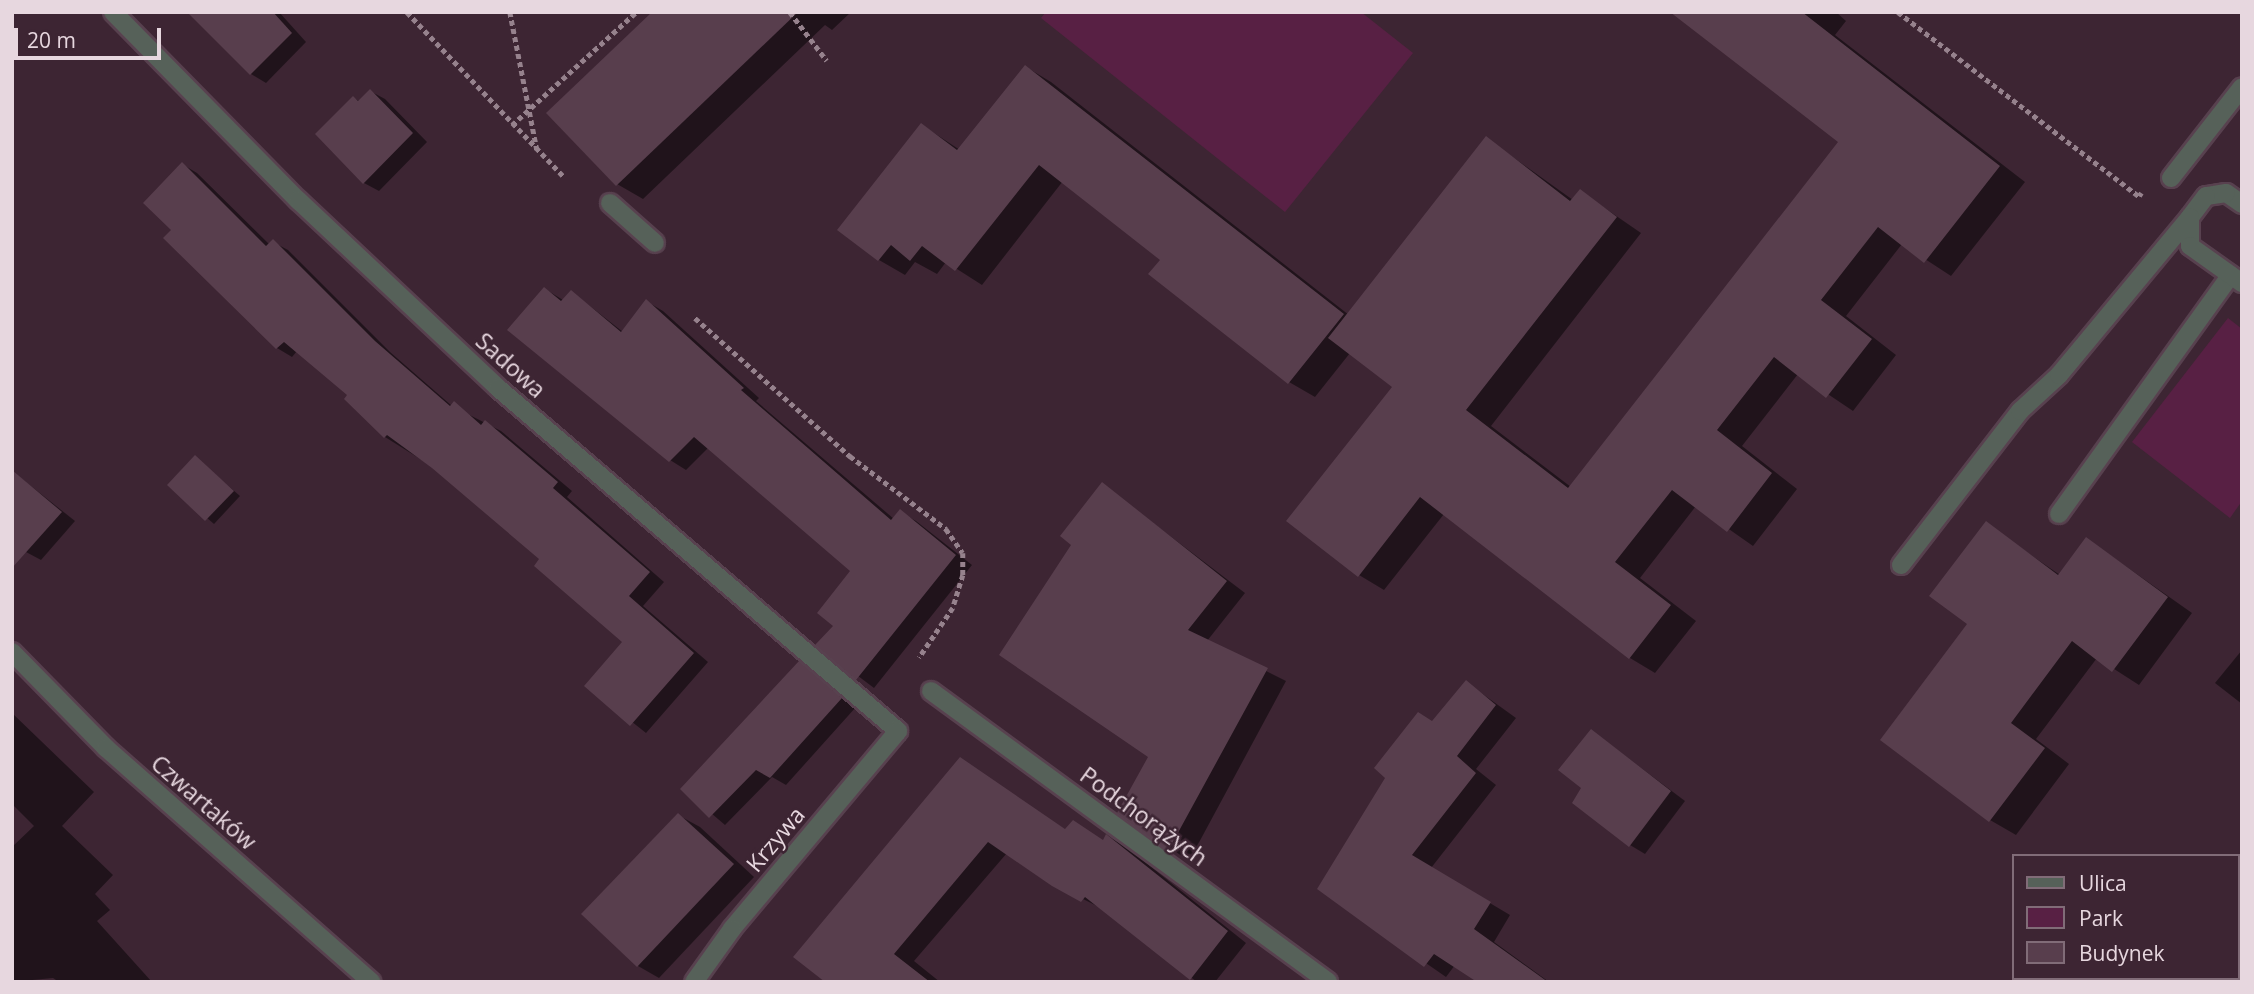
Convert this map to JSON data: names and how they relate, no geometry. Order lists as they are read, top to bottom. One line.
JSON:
{"streets":{"street":["Sadowa","Czwartaków","Podchorążych","Krzywa"]},"crossings":[["Sadowa","Krzywa"]],"legend":["Ulica","Park","Budynek"],"scale_bar":"20 m"}
